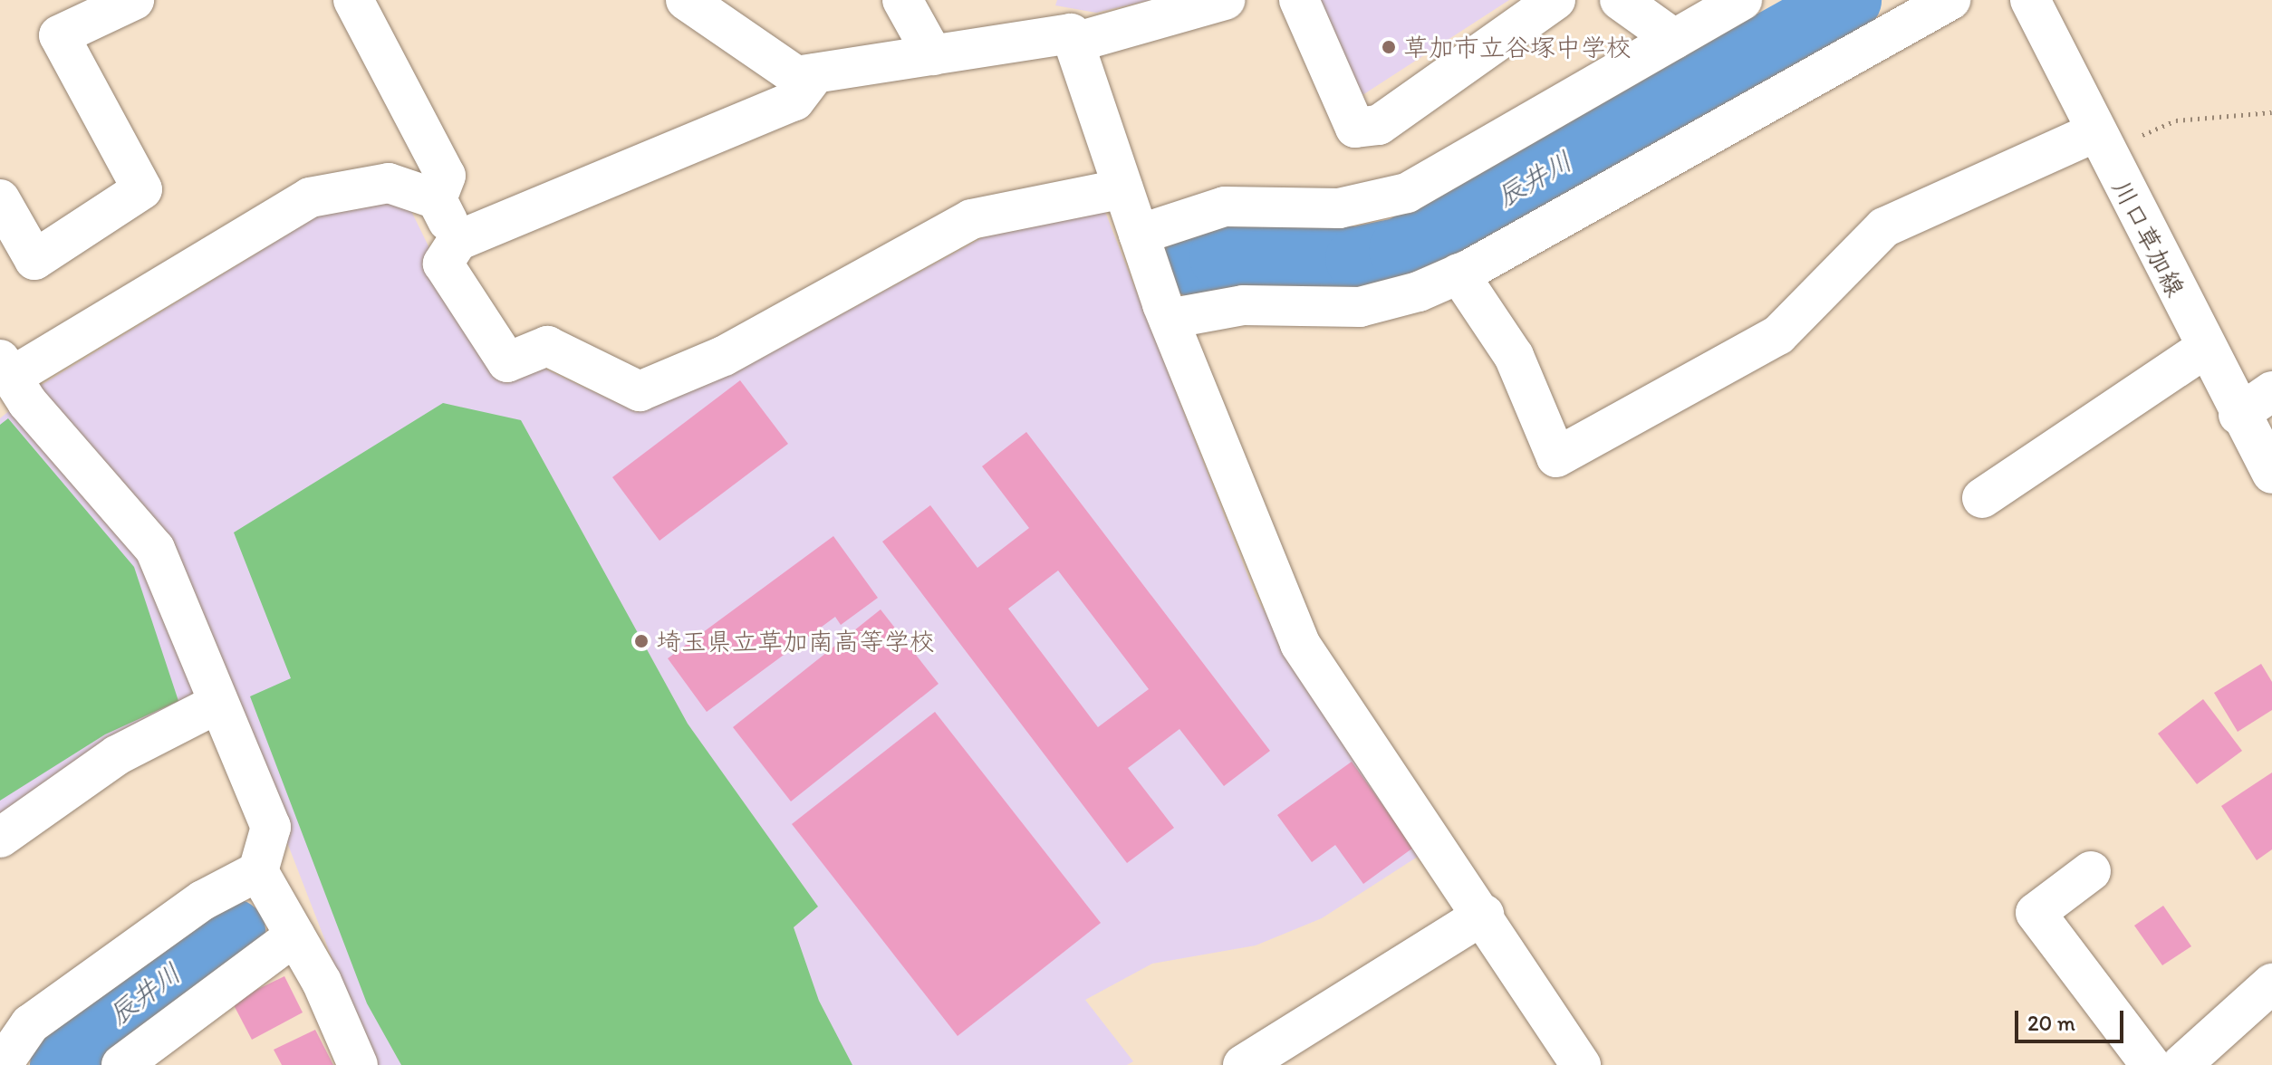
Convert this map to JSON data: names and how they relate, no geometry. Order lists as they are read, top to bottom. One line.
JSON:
{"streets":{"street":["川口草加線"]},"water":["辰井川"],"places":["草加市立谷塚中学校","埼玉県立草加南高等学校"],"scale_bar":"20 m"}
